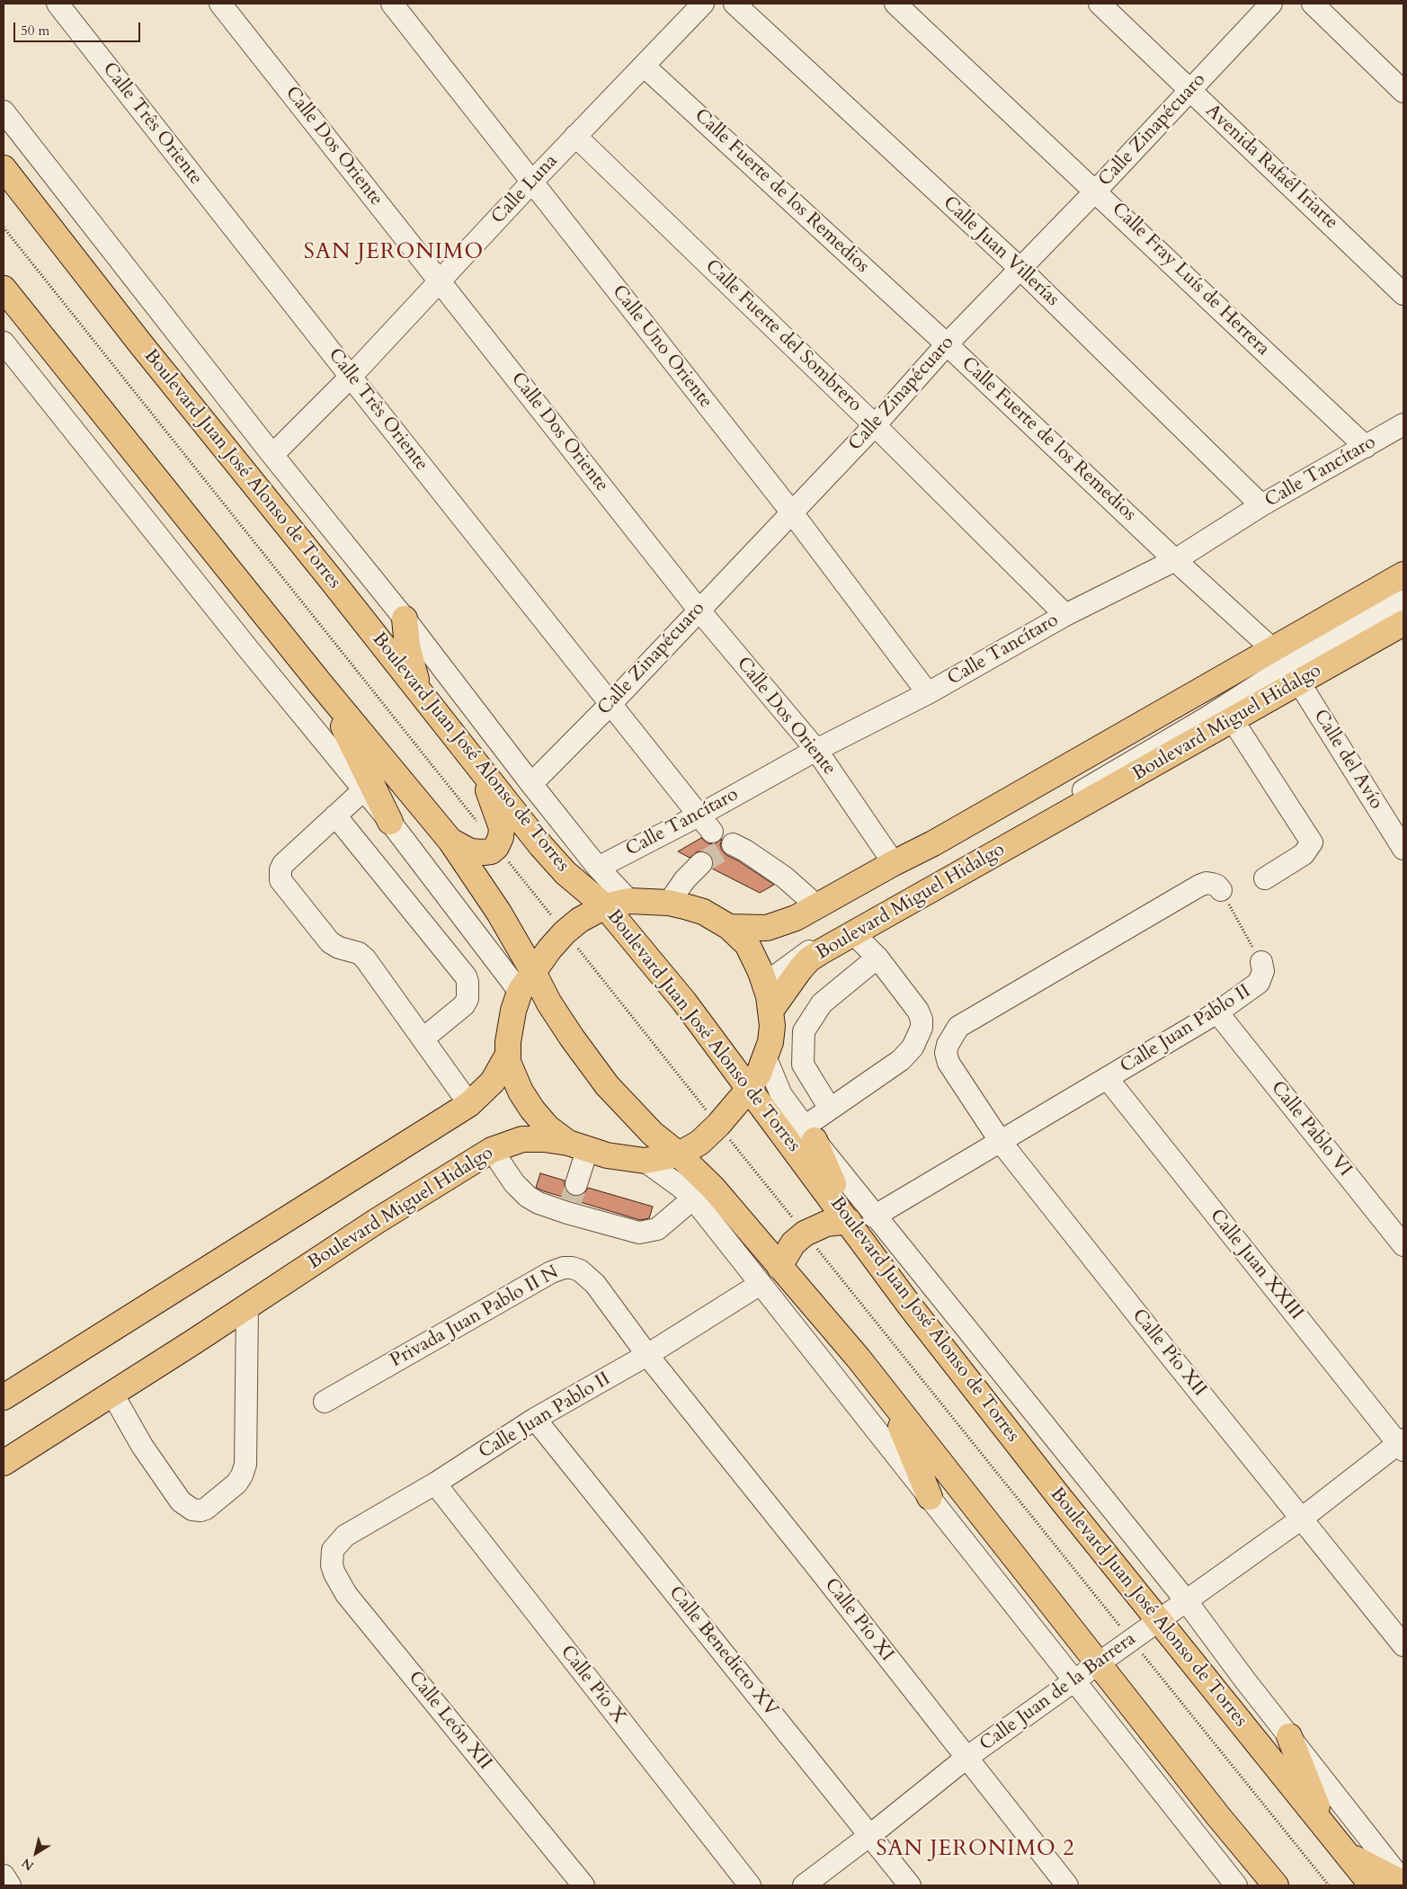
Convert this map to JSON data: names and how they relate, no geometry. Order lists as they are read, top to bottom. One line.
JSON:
{"streets":{"main road":["Boulevard Juan José Alonso de Torres","Boulevard Miguel Hidalgo"],"street":["Calle Três Oriente","Calle Zinapécuaro","Calle Dos Oriente","Avenida Rafaél Iriarte","Calle Luna","Calle Fuerte de los Remedios","Calle Juan Villerías","Calle Fray Luís de Herrera","Calle Fuerte del Sombrero","Calle Uno Oriente","Calle Tancítaro","Calle del Avío","Calle Juan Pablo II","Calle Pablo VI","Calle Juan XXIII","Privada Juan Pablo II N","Calle Pío XII","Calle Pío XI","Calle Benedicto XV","Calle Pío X","Calle Juan de la Barrera","Calle León XII"]},"crossings":[["Calle Três Oriente","Calle Zinapécuaro"],["Calle Três Oriente","Calle Luna"],["Calle Três Oriente","Calle Tancítaro"],["Calle Zinapécuaro","Calle Dos Oriente"],["Calle Zinapécuaro","Avenida Rafaél Iriarte"],["Calle Zinapécuaro","Calle Fuerte de los Remedios"],["Calle Zinapécuaro","Calle Juan Villerías"],["Calle Zinapécuaro","Calle Fray Luís de Herrera"],["Calle Zinapécuaro","Calle Fuerte del Sombrero"],["Calle Zinapécuaro","Calle Uno Oriente"],["Calle Zinapécuaro","Boulevard Juan José Alonso de Torres"],["Calle Dos Oriente","Calle Luna"],["Calle Dos Oriente","Calle Tancítaro"],["Calle Dos Oriente","Boulevard Miguel Hidalgo"],["Calle Luna","Calle Fuerte de los Remedios"],["Calle Luna","Calle Fuerte del Sombrero"],["Calle Luna","Calle Uno Oriente"],["Calle Luna","Boulevard Juan José Alonso de Torres"],["Calle Fuerte de los Remedios","Calle Tancítaro"],["Calle Fuerte de los Remedios","Boulevard Miguel Hidalgo"],["Calle Fuerte de los Remedios","Calle del Avío"],["Calle Juan Villerías","Calle Tancítaro"],["Calle Fray Luís de Herrera","Calle Tancítaro"],["Calle Fuerte del Sombrero","Calle Tancítaro"],["Calle Uno Oriente","Calle Tancítaro"],["Boulevard Juan José Alonso de Torres","Calle Tancítaro"],["Boulevard Juan José Alonso de Torres","Boulevard Miguel Hidalgo"],["Boulevard Juan José Alonso de Torres","Calle Juan Pablo II"],["Boulevard Juan José Alonso de Torres","Calle Juan de la Barrera"],["Boulevard Miguel Hidalgo","Calle del Avío"],["Calle Juan Pablo II","Calle Pablo VI"],["Calle Juan Pablo II","Calle Juan XXIII"],["Calle Juan Pablo II","Privada Juan Pablo II N"],["Calle Juan Pablo II","Calle Pío XII"],["Calle Juan Pablo II","Calle Pío XI"],["Calle Juan Pablo II","Calle Benedicto XV"],["Calle Juan Pablo II","Calle Pío X"],["Calle Juan Pablo II","Calle León XII"],["Calle Juan XXIII","Calle Juan de la Barrera"],["Privada Juan Pablo II N","Calle Pío XI"],["Calle Pío XII","Calle Juan de la Barrera"],["Calle Pío XI","Calle Juan de la Barrera"],["Calle Benedicto XV","Calle Juan de la Barrera"]],"districts":["SAN JERONIMO","SAN JERONIMO 2"],"scale_bar":"50 m","north":"bottom left"}
